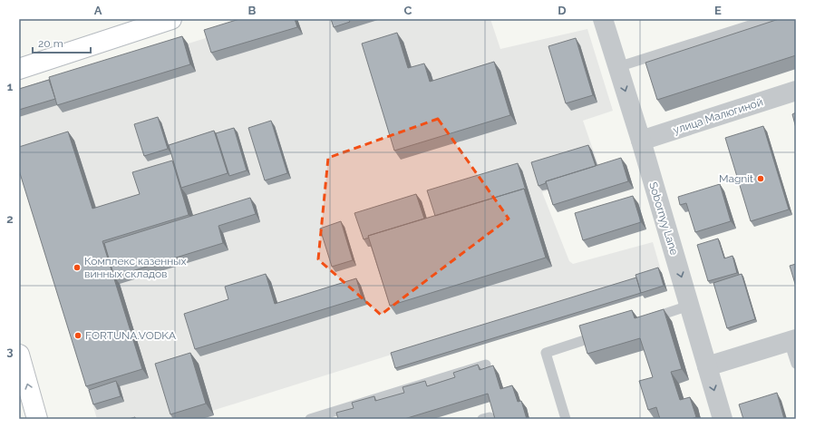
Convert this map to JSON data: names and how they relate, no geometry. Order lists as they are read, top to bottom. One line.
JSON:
{"streets":{"street":["улица Малюгиной","Sobornyy Lane"]},"crossings":[["улица Малюгиной","Sobornyy Lane"]],"one_way":["Sobornyy Lane"],"places":["Magnit","Комплекс казенных винных складов","FORTUNA.VODKA"],"scale_bar":"20 m","grid":{"columns":["A","B","C","D","E"],"rows":["1","2","3"]}}
